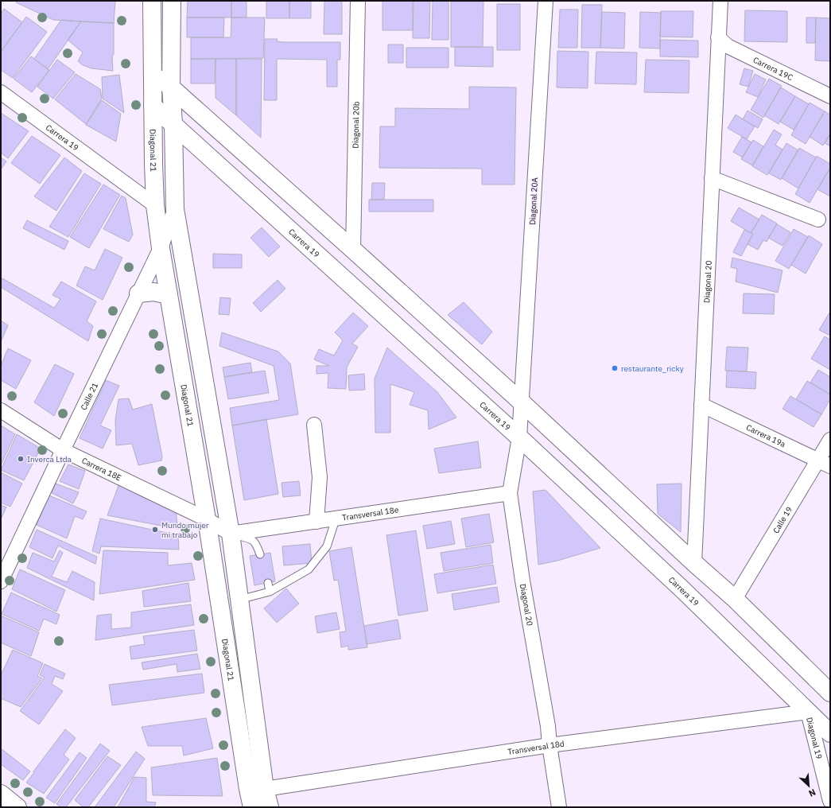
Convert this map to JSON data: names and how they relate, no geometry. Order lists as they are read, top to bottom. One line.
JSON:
{"streets":{"main road":["Carrera 19","Diagonal 21"],"street":["Carrera 19C","Diagonal 20b","Diagonal 20A","Diagonal 20","Calle 21","Carrera 19a","Carrera 18E","Transversal 18e","Calle 19","Diagonal 19","Transversal 18d"]},"crossings":[["Carrera 19C","Diagonal 20"],["Carrera 19","Diagonal 21"],["Carrera 19","Diagonal 20"],["Carrera 19","Diagonal 19"],["Carrera 19","Transversal 18d"],["Diagonal 21","Calle 21"],["Diagonal 21","Carrera 18E"],["Diagonal 20A","Diagonal 20"],["Diagonal 20","Carrera 19a"],["Diagonal 20","Transversal 18e"],["Diagonal 20","Transversal 18d"],["Calle 21","Carrera 18E"],["Carrera 19a","Calle 19"],["Carrera 18E","Transversal 18e"],["Diagonal 19","Transversal 18d"]],"places":["restaurante_ricky","Inverca Ltda","Mundo mujer mi trabajo"],"north":"bottom right"}
